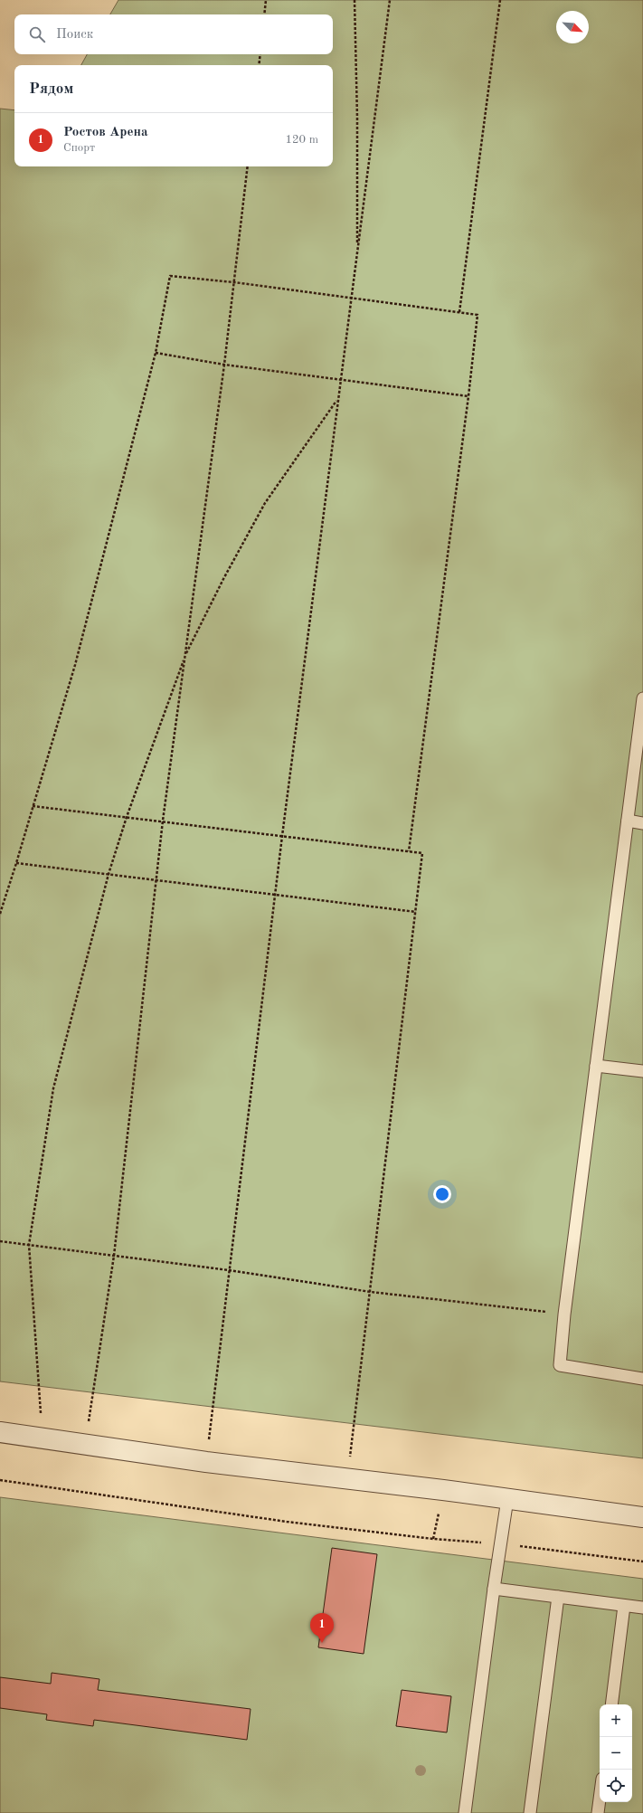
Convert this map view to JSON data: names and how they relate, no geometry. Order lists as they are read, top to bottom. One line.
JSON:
{"north":"bottom right","page":{"search":"Поиск","heading":"Рядом","list":[{"mark":"1","name":"Ростов Арена","note":"Спорт","value":"120 m"}],"pins":"1","map_buttons":["+","−"]}}
